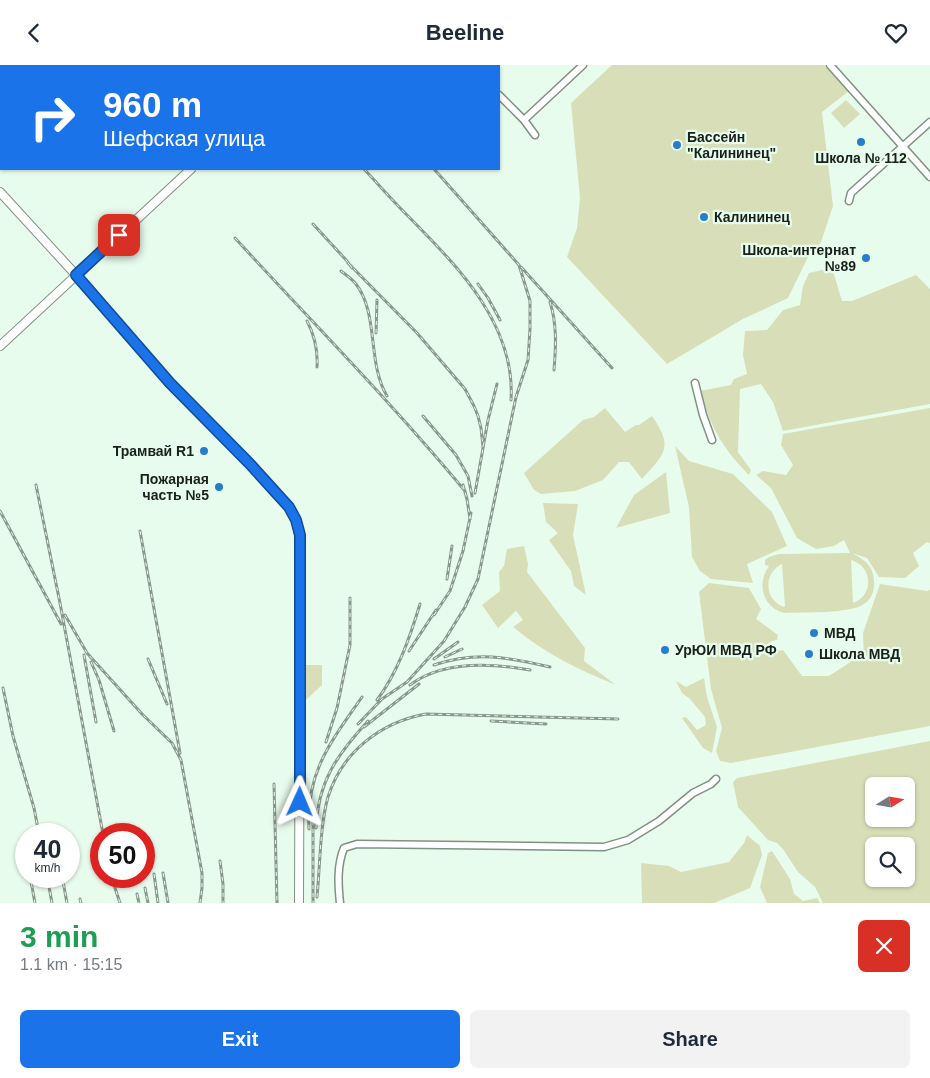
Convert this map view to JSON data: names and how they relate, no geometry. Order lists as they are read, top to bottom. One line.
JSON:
{"places":["Школа № 112","Бассейн \"Калининец\"","Калининец","Школа-интернат №89","Трамвай R1","Пожарная часть №5","МВД","УрЮИ МВД РФ","Школа МВД"],"north":"right","page":{"header":"Beeline","turn":["960 m","Шефская улица"],"speed":"40 km/h","limit":"50","heading":["3 min","1.1 km · 15:15"],"buttons":["Exit","Share"]}}
